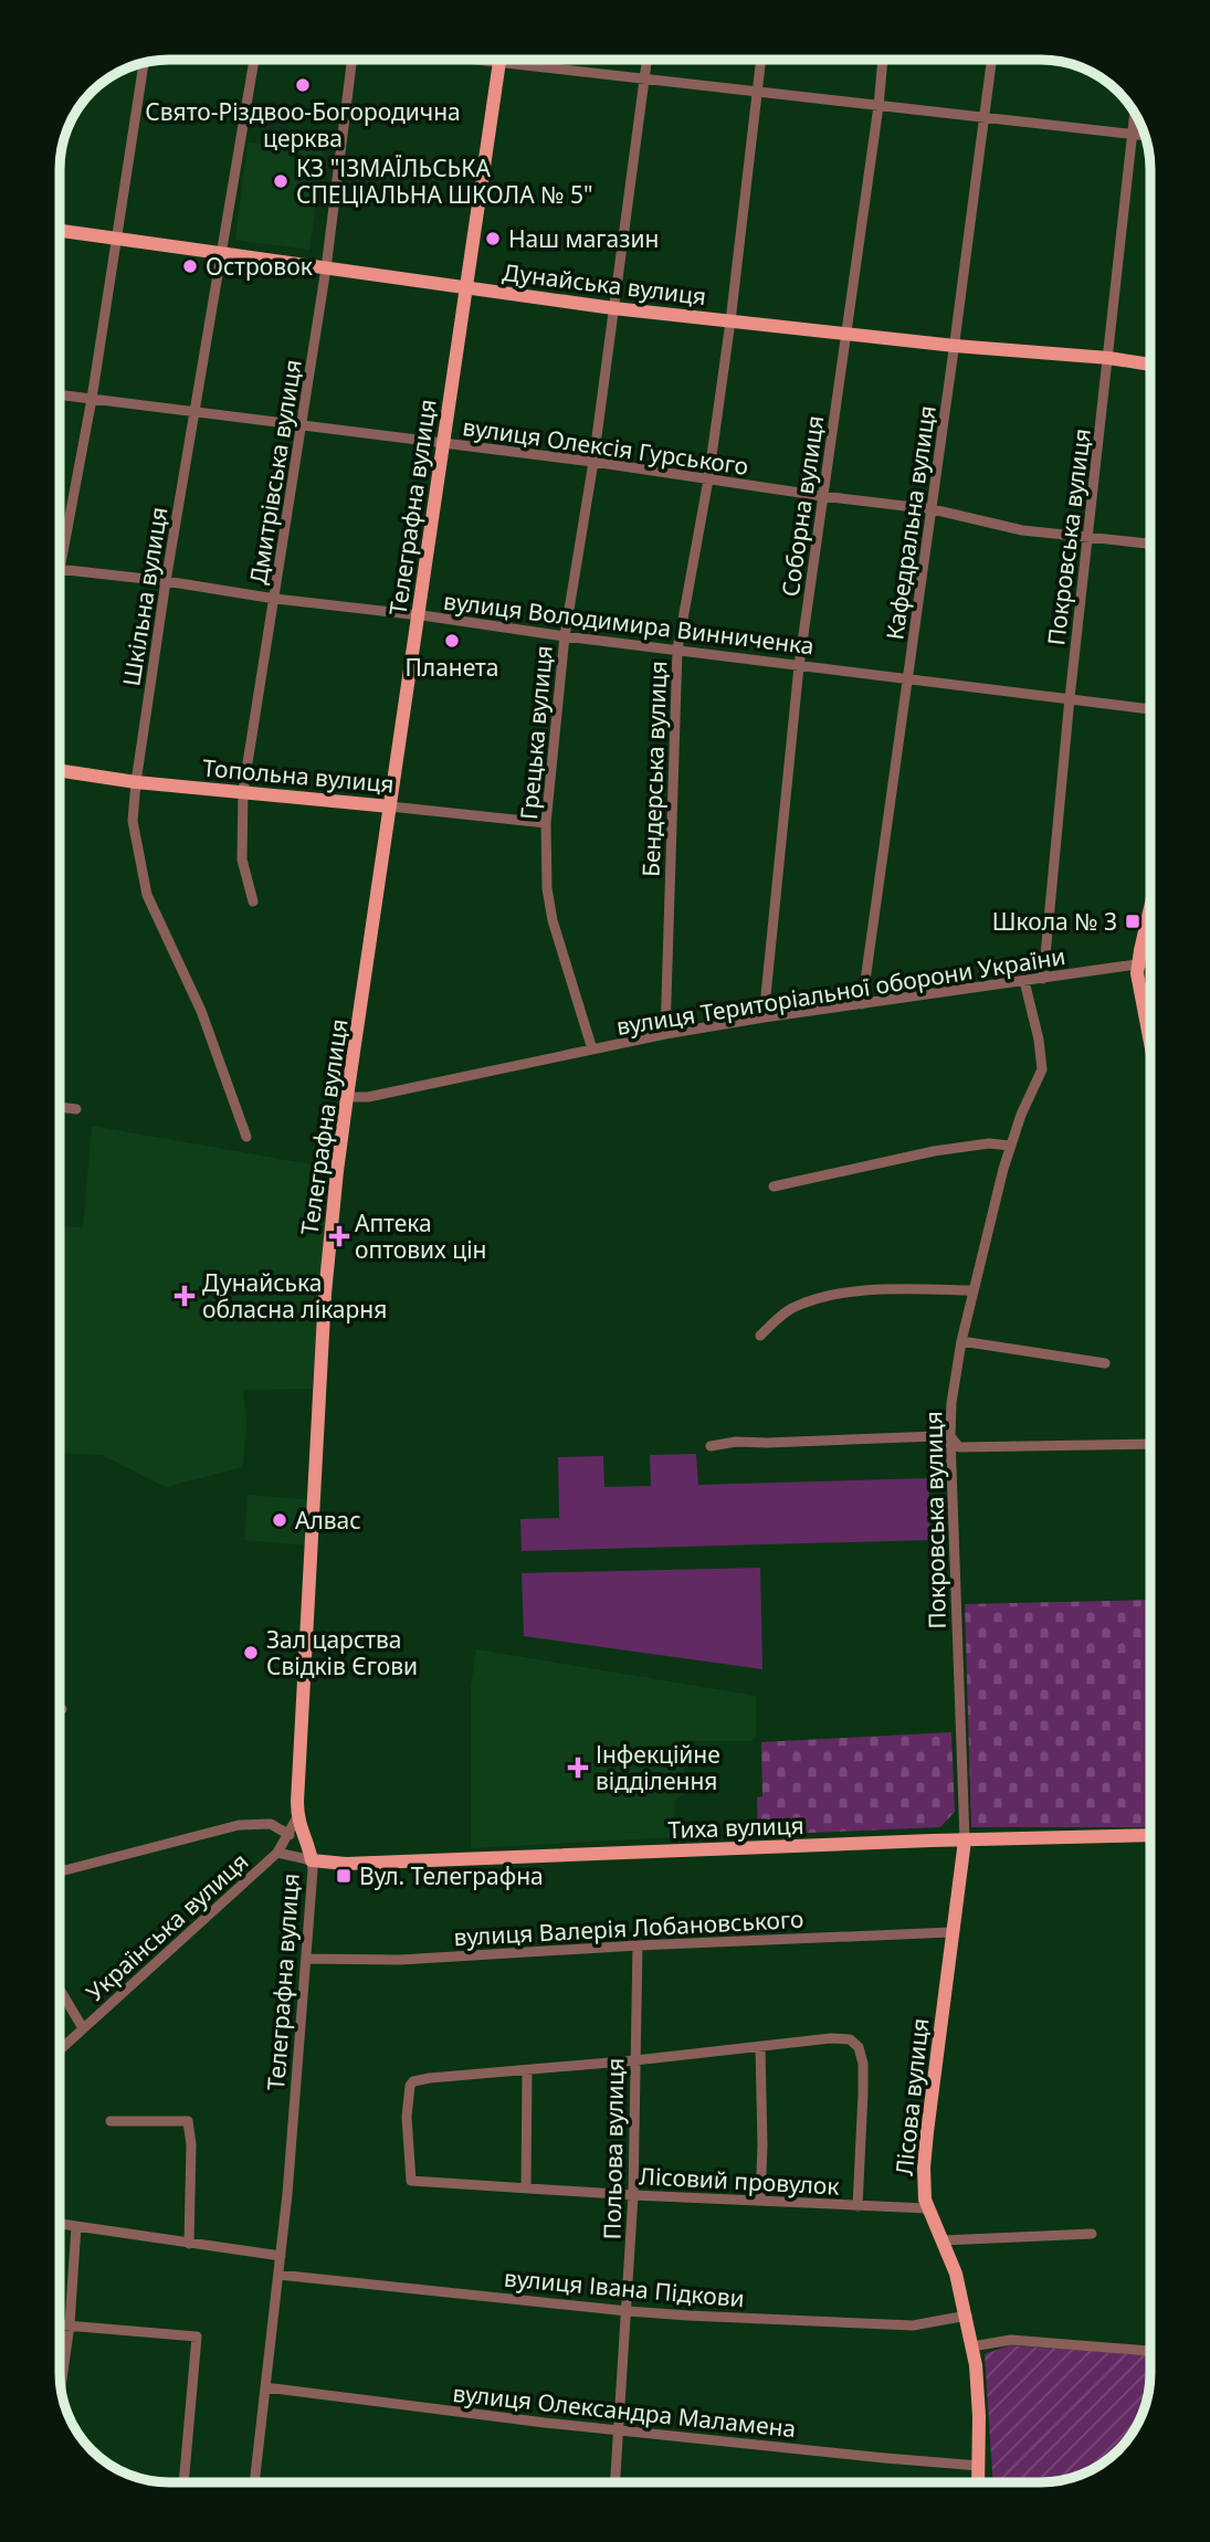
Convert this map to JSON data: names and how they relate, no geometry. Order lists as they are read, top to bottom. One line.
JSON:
{"streets":{"main road":["Дунайська вулиця","Телеграфна вулиця","Топольна вулиця","Тиха вулиця","Лісова вулиця"],"street":["вулиця Олексія Гурського","Дмитрівська вулиця","Соборна вулиця","Кафедральна вулиця","Покровська вулиця","Шкільна вулиця","вулиця Володимира Винниченка","Грецька вулиця","Бендерська вулиця","вулиця Територіальної оборони України","Українська вулиця","вулиця Валерія Лобановського","Польова вулиця","Лісовий провулок","вулиця Івана Підкови","вулиця Олександра Маламена"]},"crossings":[["Дунайська вулиця","Дмитрівська вулиця"],["Дунайська вулиця","Соборна вулиця"],["Дунайська вулиця","Телеграфна вулиця"],["Дунайська вулиця","Кафедральна вулиця"],["Дунайська вулиця","Покровська вулиця"],["Дунайська вулиця","Шкільна вулиця"],["Дунайська вулиця","Грецька вулиця"],["Дунайська вулиця","Бендерська вулиця"],["вулиця Олексія Гурського","Дмитрівська вулиця"],["вулиця Олексія Гурського","Соборна вулиця"],["вулиця Олексія Гурського","Телеграфна вулиця"],["вулиця Олексія Гурського","Кафедральна вулиця"],["вулиця Олексія Гурського","Покровська вулиця"],["вулиця Олексія Гурського","Шкільна вулиця"],["вулиця Олексія Гурського","Грецька вулиця"],["вулиця Олексія Гурського","Бендерська вулиця"],["Дмитрівська вулиця","вулиця Володимира Винниченка"],["Дмитрівська вулиця","Топольна вулиця"],["Соборна вулиця","вулиця Володимира Винниченка"],["Соборна вулиця","вулиця Територіальної оборони України"],["Телеграфна вулиця","вулиця Володимира Винниченка"],["Телеграфна вулиця","Топольна вулиця"],["Телеграфна вулиця","вулиця Територіальної оборони України"],["Телеграфна вулиця","Тиха вулиця"],["Телеграфна вулиця","Українська вулиця"],["Телеграфна вулиця","вулиця Валерія Лобановського"],["Телеграфна вулиця","вулиця Івана Підкови"],["Телеграфна вулиця","вулиця Олександра Маламена"],["Кафедральна вулиця","вулиця Володимира Винниченка"],["Кафедральна вулиця","вулиця Територіальної оборони України"],["Покровська вулиця","вулиця Володимира Винниченка"],["Покровська вулиця","вулиця Територіальної оборони України"],["Покровська вулиця","Тиха вулиця"],["Покровська вулиця","Лісова вулиця"],["Шкільна вулиця","вулиця Володимира Винниченка"],["Шкільна вулиця","Топольна вулиця"],["вулиця Володимира Винниченка","Грецька вулиця"],["вулиця Володимира Винниченка","Бендерська вулиця"],["Грецька вулиця","Топольна вулиця"],["Грецька вулиця","вулиця Територіальної оборони України"],["Бендерська вулиця","вулиця Територіальної оборони України"],["Тиха вулиця","Лісова вулиця"],["вулиця Валерія Лобановського","Лісова вулиця"],["вулиця Валерія Лобановського","Польова вулиця"],["Лісова вулиця","Лісовий провулок"],["Лісова вулиця","вулиця Івана Підкови"],["Лісова вулиця","вулиця Олександра Маламена"],["Польова вулиця","Лісовий провулок"],["Польова вулиця","вулиця Івана Підкови"],["Польова вулиця","вулиця Олександра Маламена"]],"places":{"other":["Свято-Різдвоо-Богородична церква","КЗ \"ІЗМАЇЛЬСЬКА СПЕЦІАЛЬНА ШКОЛА № 5\"","Наш магазин","Островок","Планета","Алвас","Зал царства Свідків Єгови"],"transit":["Школа № 3","Вул. Телеграфна"],"health":["Аптека оптових цін","Дунайська обласна лікарня","Інфекційне відділення"]}}
